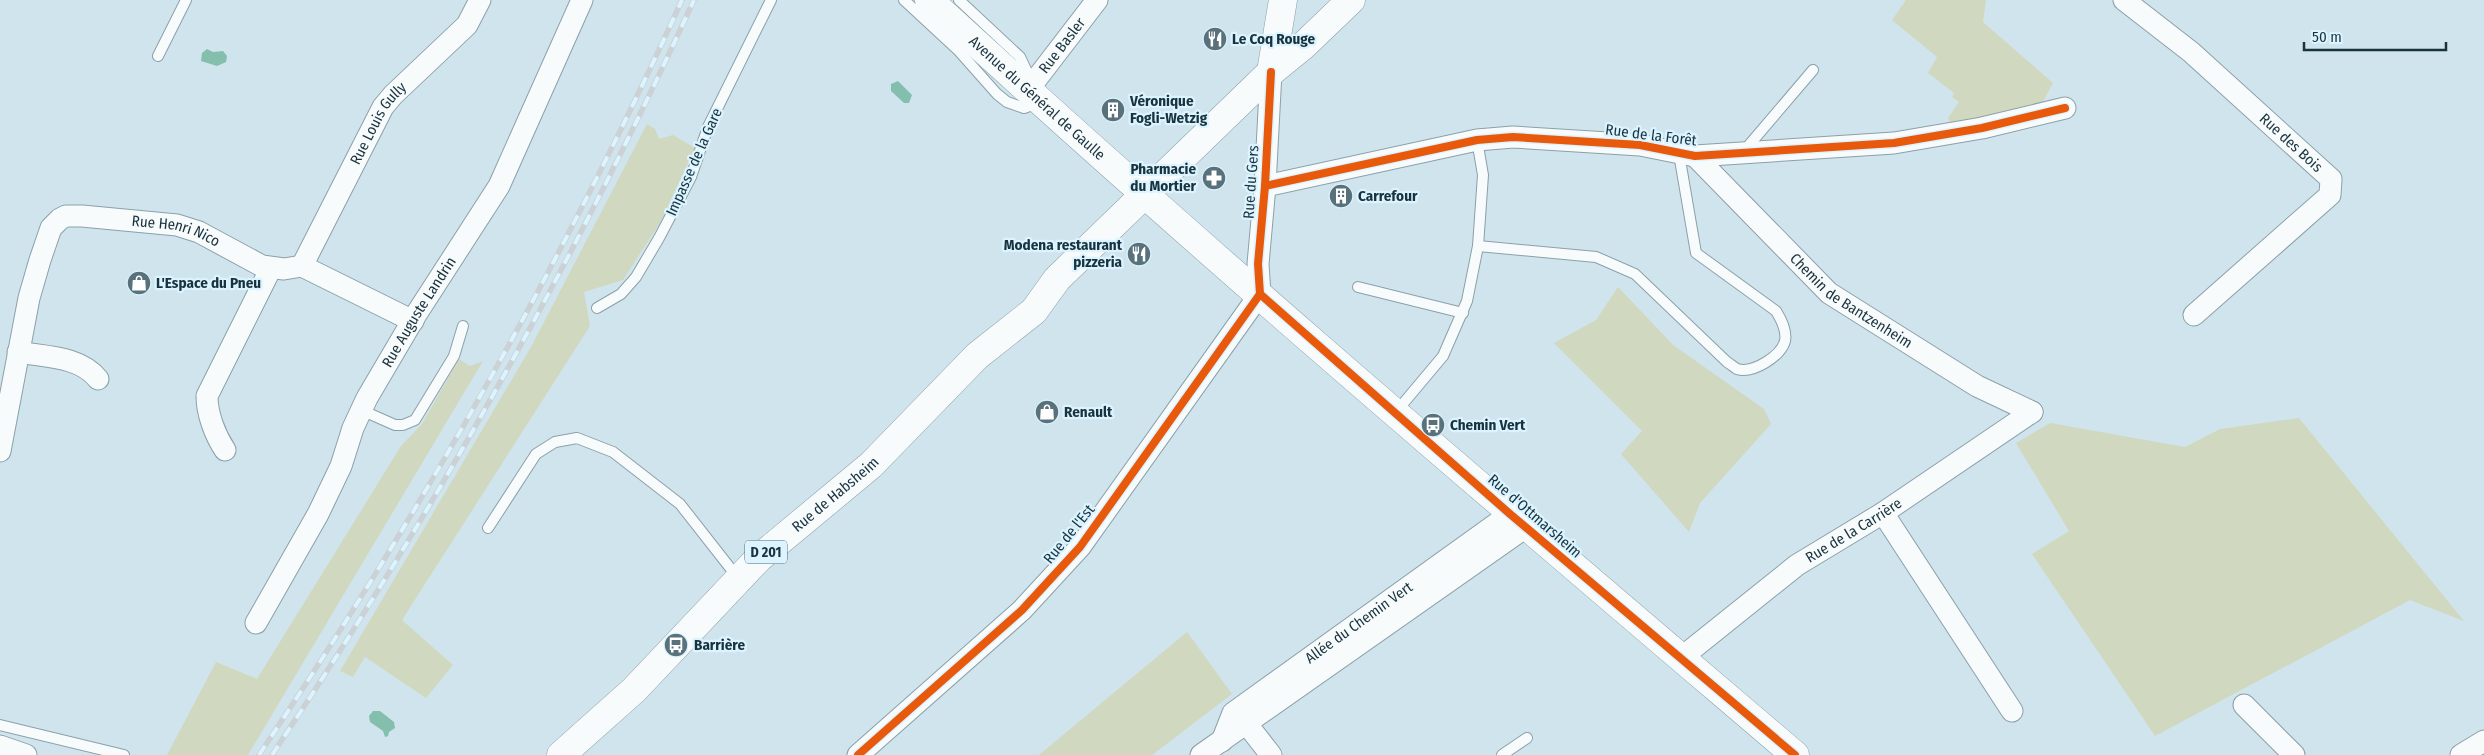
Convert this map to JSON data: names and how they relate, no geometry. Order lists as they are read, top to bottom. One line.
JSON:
{"streets":{"main road":["Avenue du Général de Gaulle","Rue de Habsheim","Rue d'Ottmarsheim","D 201"],"street":["Rue Basler","Rue Louis Gully","Rue de la Forêt","Rue des Bois","Rue du Gers","Rue Henri Nico","Chemin de Bantzenheim","Rue Auguste Landrin","Rue de la Carrière","Rue de l'Est","Allée du Chemin Vert"],"lane":["Impasse de la Gare"]},"crossings":[["Rue Basler","Avenue du Général de Gaulle"],["Avenue du Général de Gaulle","Rue de Habsheim"],["Avenue du Général de Gaulle","Rue d'Ottmarsheim"],["Rue Louis Gully","Rue Henri Nico"],["Rue de la Forêt","Rue du Gers"],["Rue de la Forêt","Chemin de Bantzenheim"],["Rue du Gers","Rue de Habsheim"],["Rue du Gers","Rue d'Ottmarsheim"],["Rue du Gers","Rue de l'Est"],["Rue du Gers","D 201"],["Chemin de Bantzenheim","Rue de la Carrière"],["Rue de Habsheim","Rue d'Ottmarsheim"],["Rue de Habsheim","D 201"],["Rue d'Ottmarsheim","Rue de la Carrière"],["Rue d'Ottmarsheim","Rue de l'Est"],["Rue d'Ottmarsheim","Allée du Chemin Vert"]],"places":{"restaurant":["Le Coq Rouge","Modena restaurant pizzeria"],"building":["Véronique Fogli-Wetzig","Carrefour"],"pharmacy":["Pharmacie du Mortier"],"shop":["L'Espace du Pneu","Renault"],"bus stop":["Chemin Vert","Barrière"]},"scale_bar":"50 m"}
